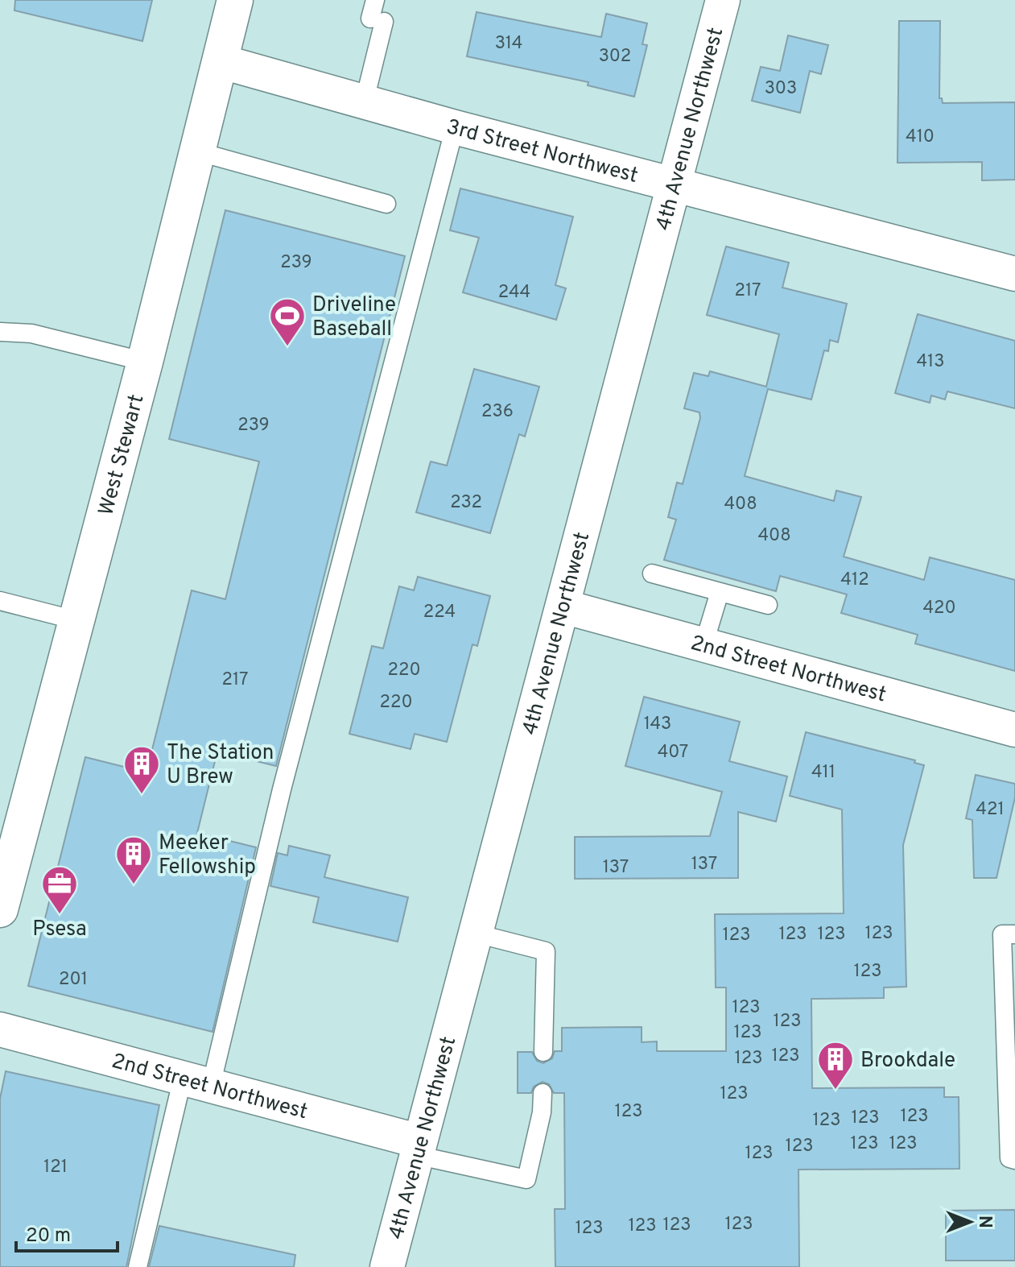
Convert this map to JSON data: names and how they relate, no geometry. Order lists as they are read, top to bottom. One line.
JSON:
{"streets":{"street":["4th Avenue Northwest","3rd Street Northwest","West Stewart","2nd Street Northwest"]},"crossings":[["4th Avenue Northwest","3rd Street Northwest"],["4th Avenue Northwest","2nd Street Northwest"],["3rd Street Northwest","West Stewart"]],"places":{"sports":["Driveline Baseball"],"building":["The Station U Brew","Meeker Fellowship","Brookdale"],"office":["Psesa"]},"house_numbers":["314","302","303","410","239","217","244","413","236","239","232","408","408","412","420","224","220","217","220","143","407","411","421","137","137","123","123","123","123","123","201","123","123","123","123","123","123","123","123","123","123","123","123","123","123","121","123","123","123","123"],"scale_bar":"20 m","north":"right"}
